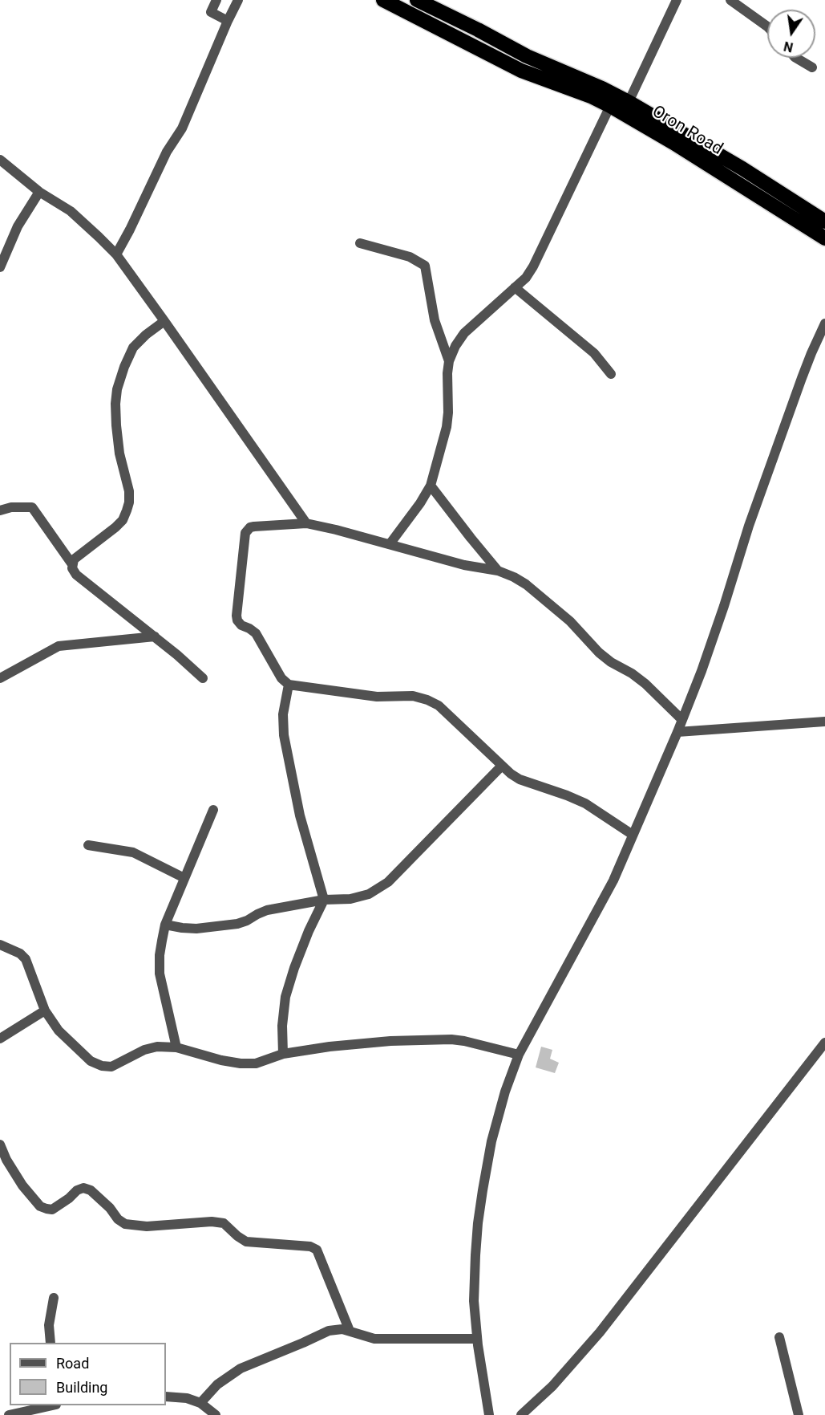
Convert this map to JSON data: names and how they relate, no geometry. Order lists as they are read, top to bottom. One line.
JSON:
{"streets":{"highway":["Oron Road"]},"legend":["Road","Building"],"north":"bottom"}
